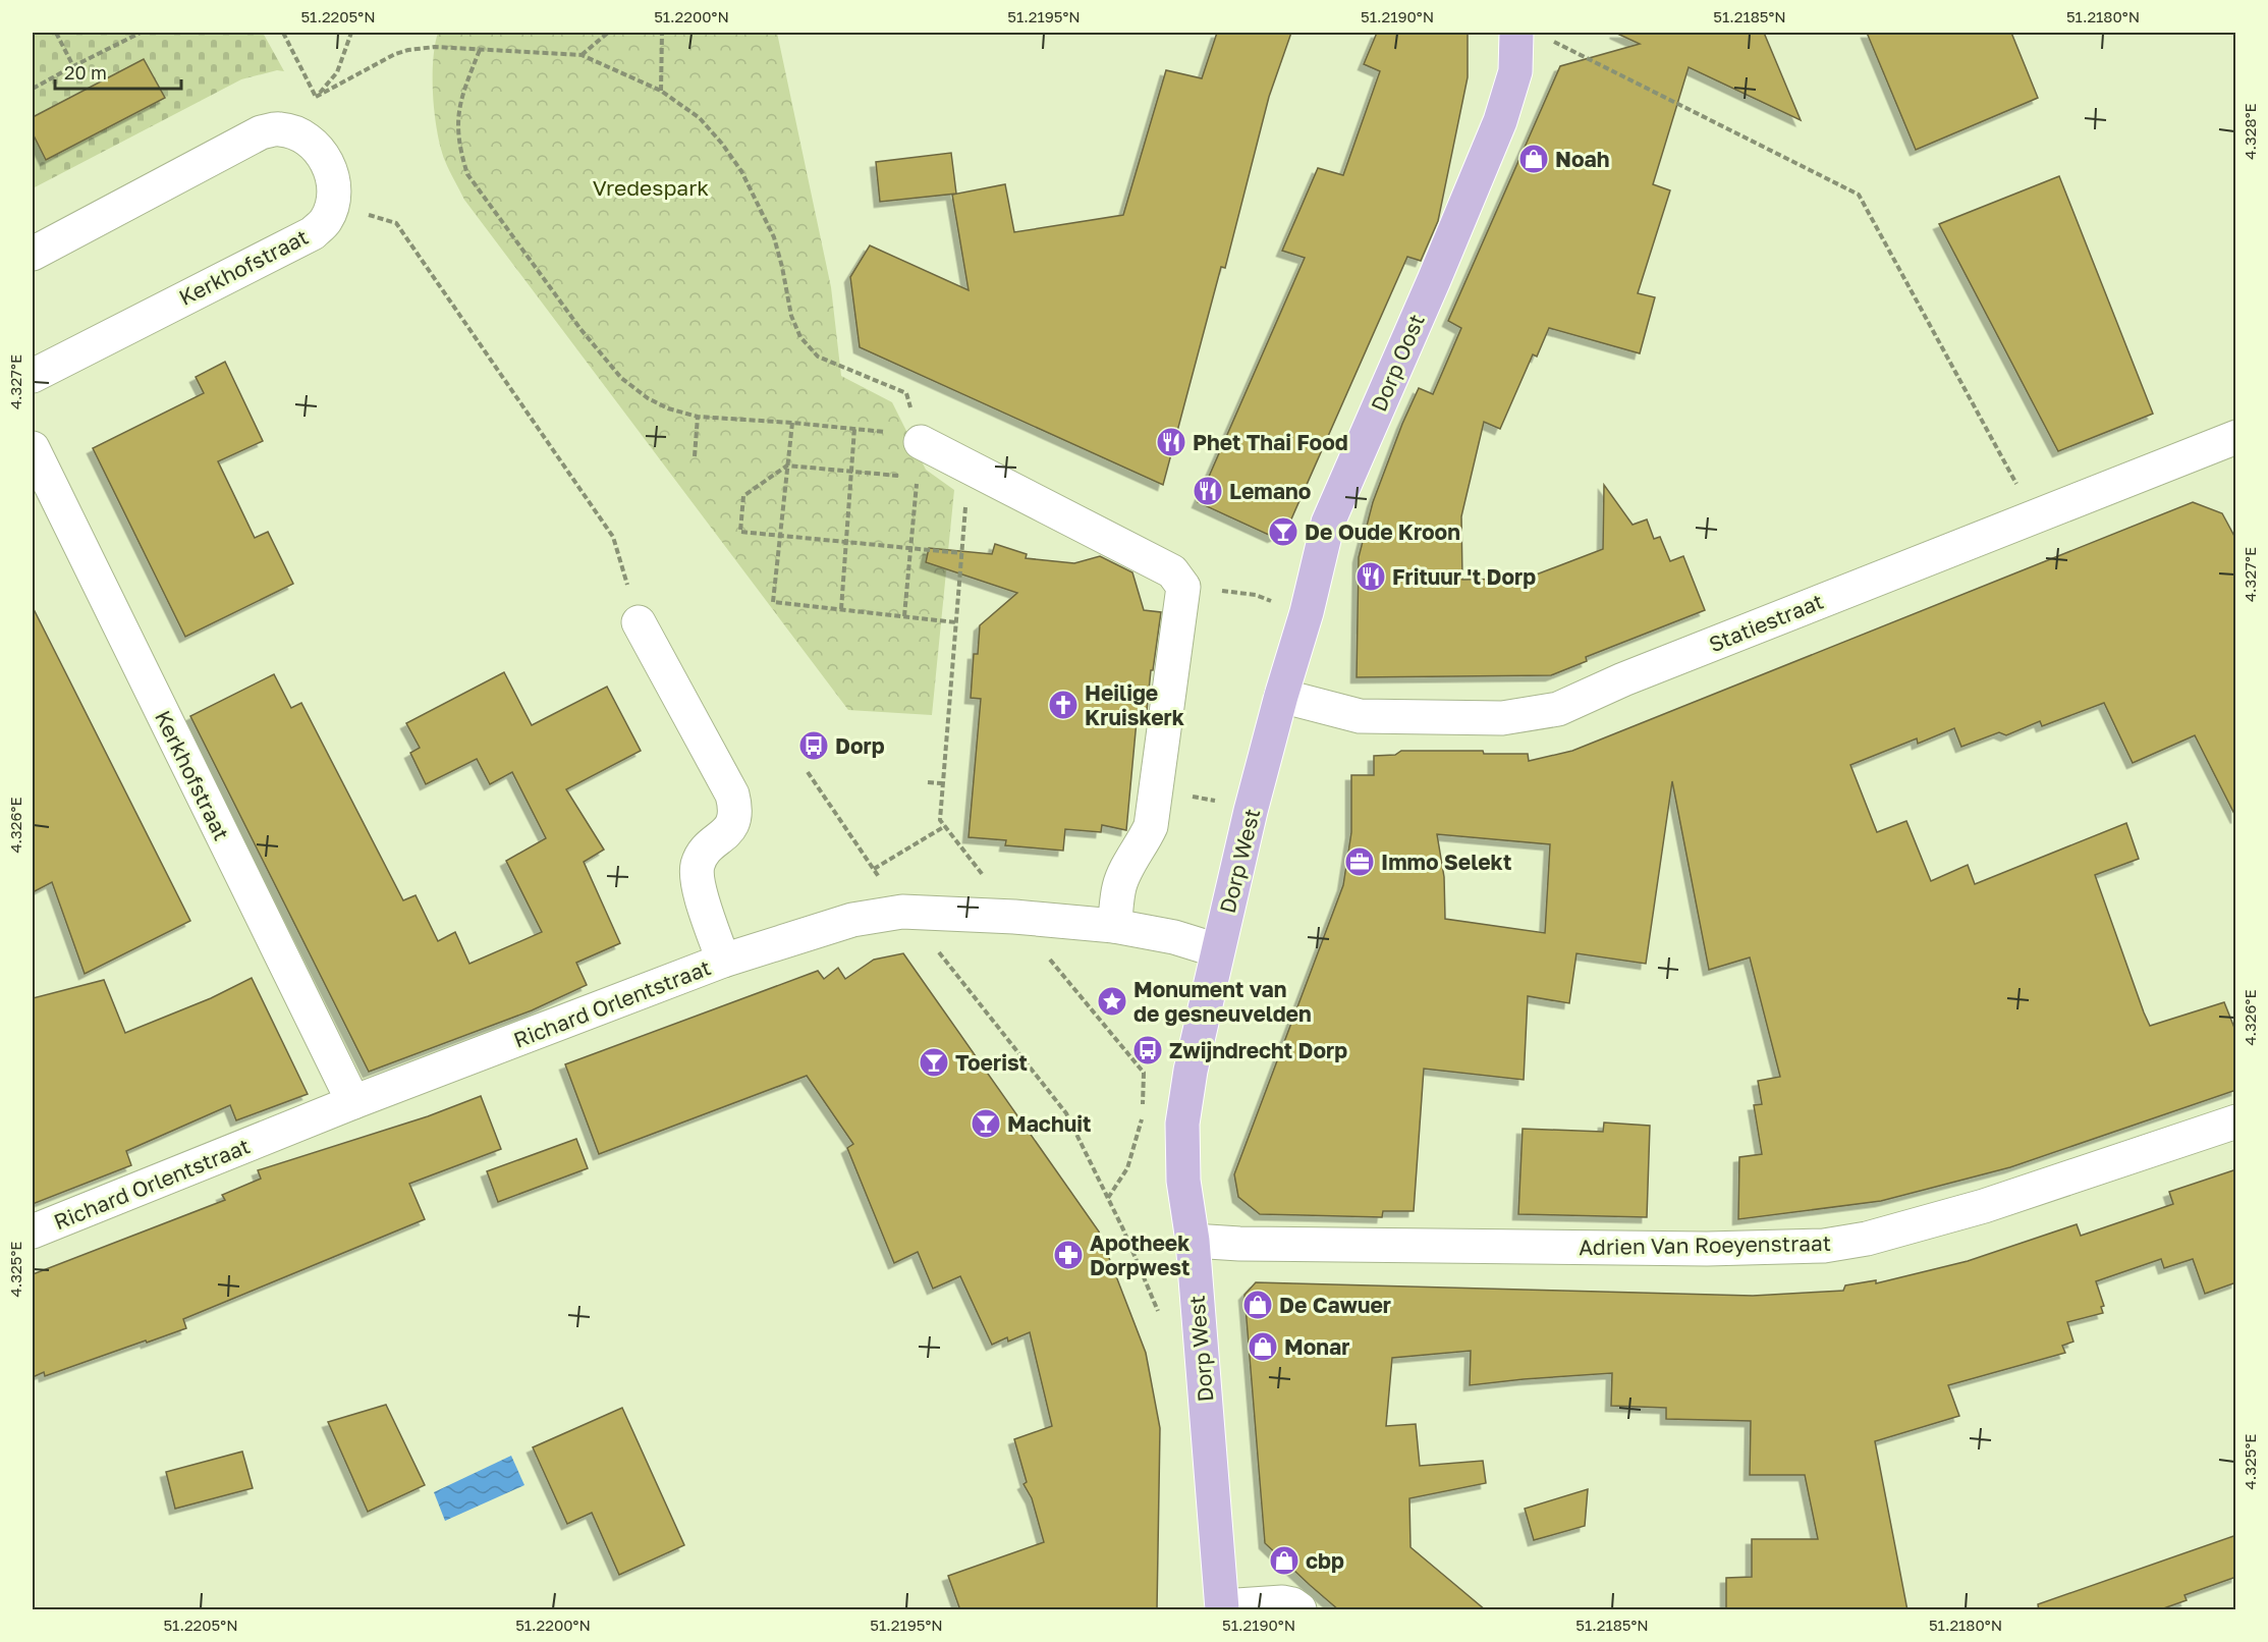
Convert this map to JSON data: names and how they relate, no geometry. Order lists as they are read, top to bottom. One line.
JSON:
{"streets":{"main road":["Dorp Oost","Dorp West"],"street":["Kerkhofstraat","Statiestraat","Richard Orlentstraat","Adrien Van Roeyenstraat"]},"crossings":[["Kerkhofstraat","Richard Orlentstraat"],["Dorp Oost","Statiestraat"],["Dorp Oost","Dorp West"],["Statiestraat","Dorp West"],["Dorp West","Richard Orlentstraat"],["Dorp West","Adrien Van Roeyenstraat"]],"parks":["Vredespark"],"places":{"shop":["Noah","De Cawuer","Monar","cbp"],"restaurant":["Phet Thai Food","Lemano","Frituur 't Dorp"],"bar":["De Oude Kroon","Toerist","Machuit"],"church":["Heilige Kruiskerk"],"bus stop":["Dorp","Zwijndrecht Dorp"],"office":["Immo Selekt"],"place":["Monument van de gesneuvelden"],"pharmacy":["Apotheek Dorpwest"]},"scale_bar":"20 m","coordinates":["51.2205°N","51.2200°N","51.2195°N","51.2190°N","51.2185°N","51.2180°N","4.328°E","4.327°E","4.326°E","4.325°E"]}
